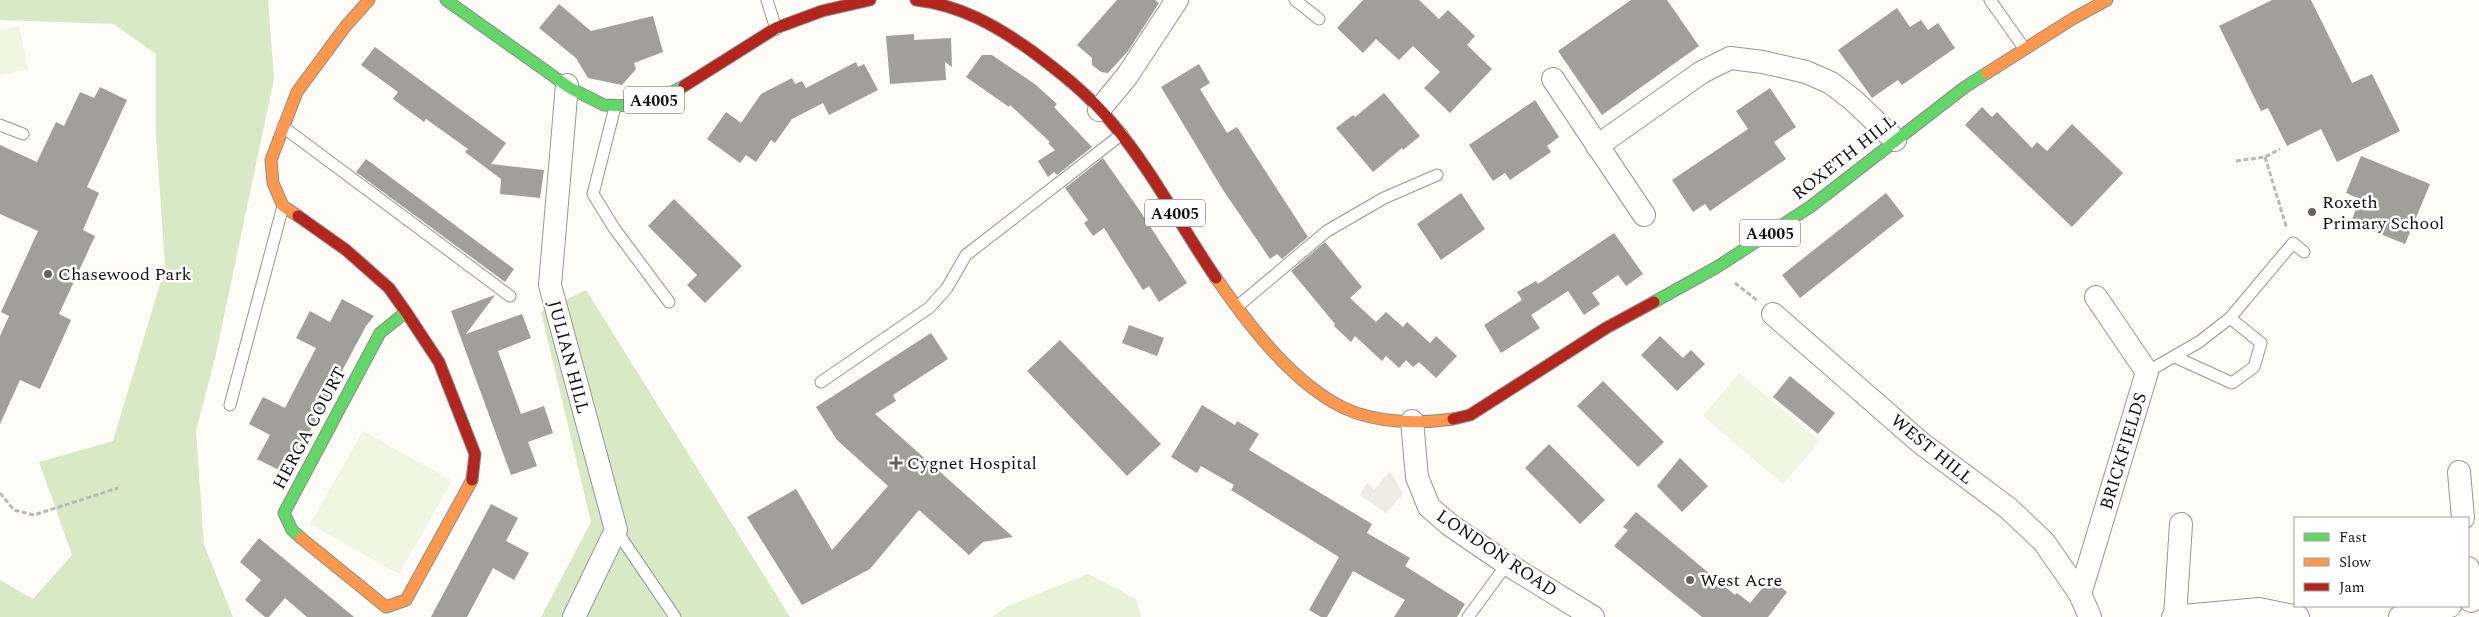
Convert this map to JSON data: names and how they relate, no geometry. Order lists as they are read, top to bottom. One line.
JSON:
{"streets":{"main road":["A4005","ROXETH HILL","HERGA COURT"],"street":["JULIAN HILL","WEST HILL","BRICKFIELDS","LONDON ROAD"]},"crossings":[["A4005","ROXETH HILL"],["A4005","JULIAN HILL"],["A4005","LONDON ROAD"],["ROXETH HILL","LONDON ROAD"],["WEST HILL","BRICKFIELDS"]],"places":{"other":["Roxeth Primary School","Chasewood Park","West Acre"],"health":["Cygnet Hospital"]},"legend":["Fast","Slow","Jam"]}
